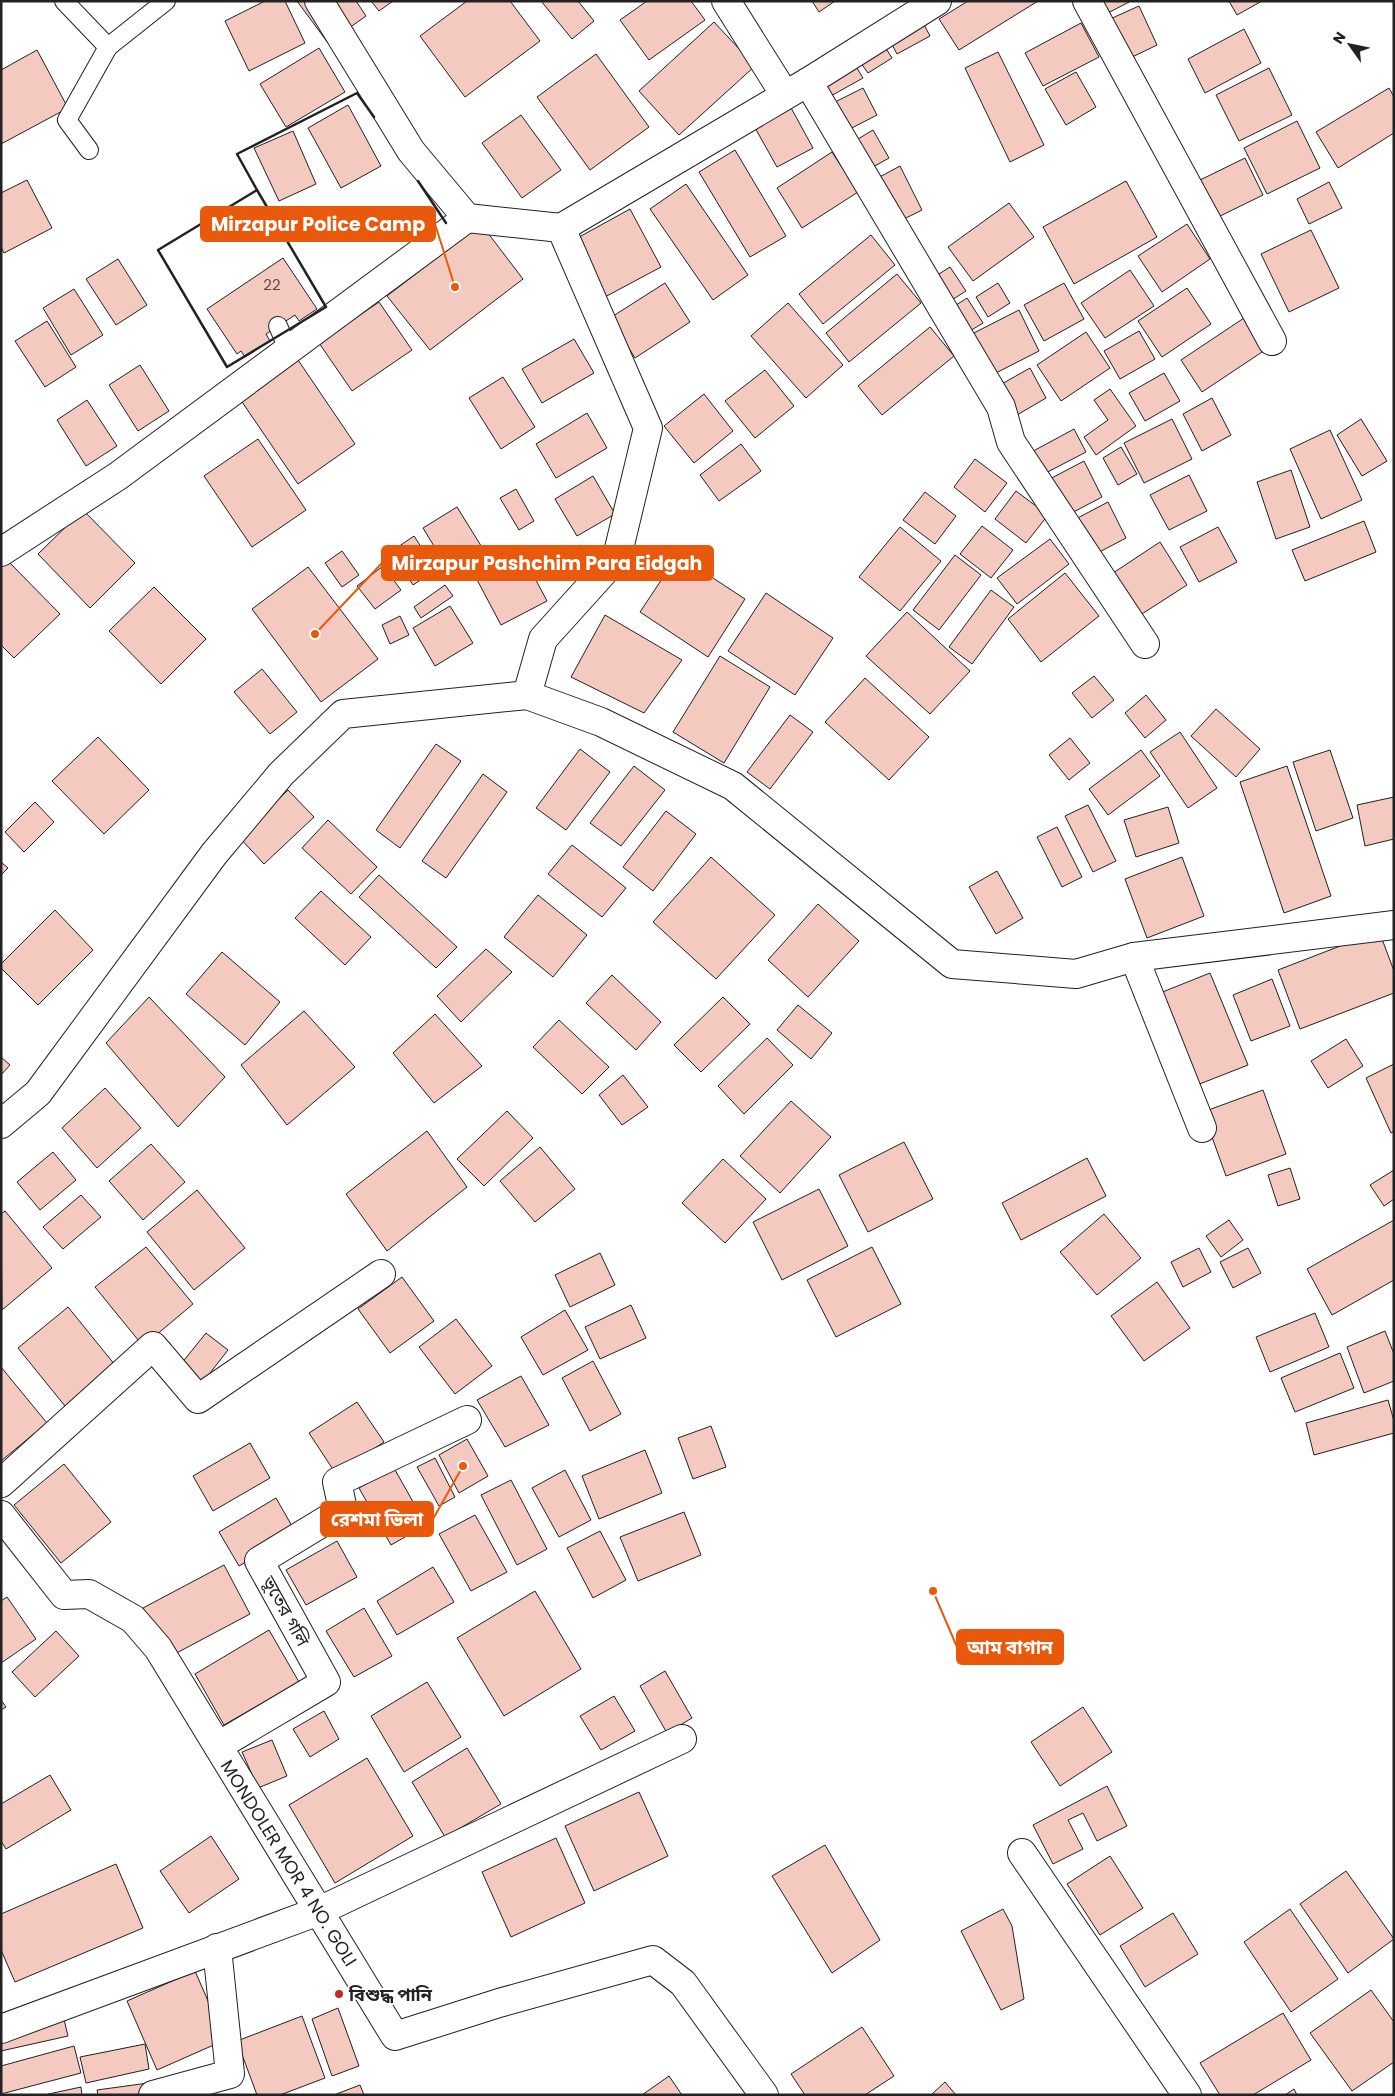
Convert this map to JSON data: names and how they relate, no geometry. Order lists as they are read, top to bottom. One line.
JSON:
{"streets":{"street":["ভূতের গলি","MONDOLER MOR 4 NO. GOLI"]},"crossings":[["ভূতের গলি","MONDOLER MOR 4 NO. GOLI"]],"places":["Mirzapur Police Camp","Mirzapur Pashchim Para Eidgah","রেশমা ভিলা","আম বাগান","বিশুদ্ধ পানি"],"house_numbers":["22"],"north":"top left"}
